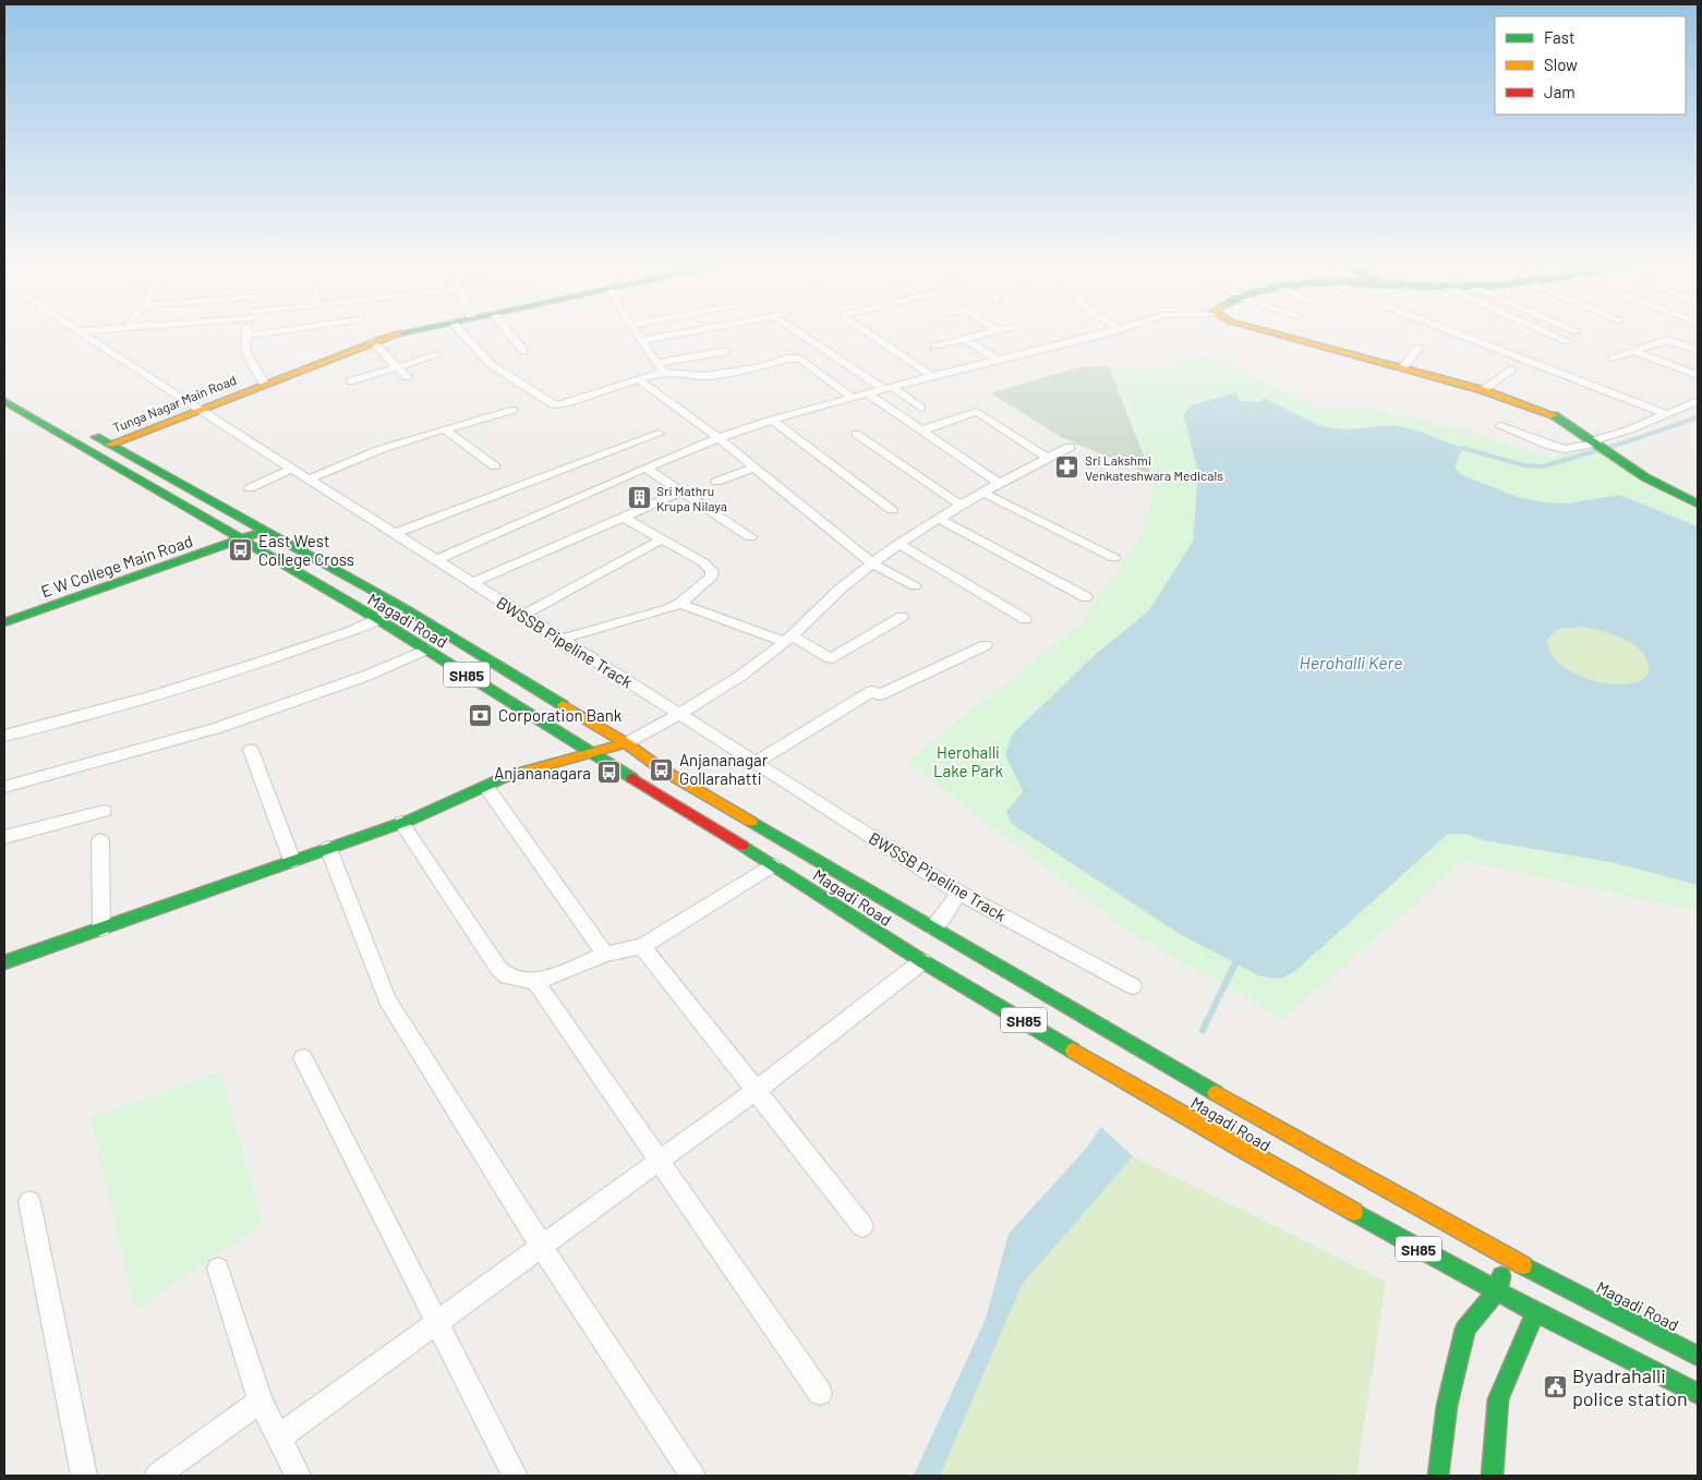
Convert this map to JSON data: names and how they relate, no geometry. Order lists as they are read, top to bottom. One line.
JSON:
{"streets":{"main road":["Tunga Nagar Main Road","E W College Main Road","Magadi Road","SH85"],"street":["BWSSB Pipeline Track"]},"crossings":[["Tunga Nagar Main Road","Magadi Road"],["Tunga Nagar Main Road","BWSSB Pipeline Track"],["E W College Main Road","Magadi Road"]],"water":["Herohalli Kere"],"parks":["Herohalli Lake Park"],"places":{"pharmacy":["Sri Lakshmi Venkateshwara Medicals"],"building":["Sri Mathru Krupa Nilaya"],"bus stop":["East West College Cross","Anjananagar Gollarahatti","Anjananagara"],"bank":["Corporation Bank"],"public building":["Byadrahalli police station"]},"legend":["Fast","Slow","Jam"]}
